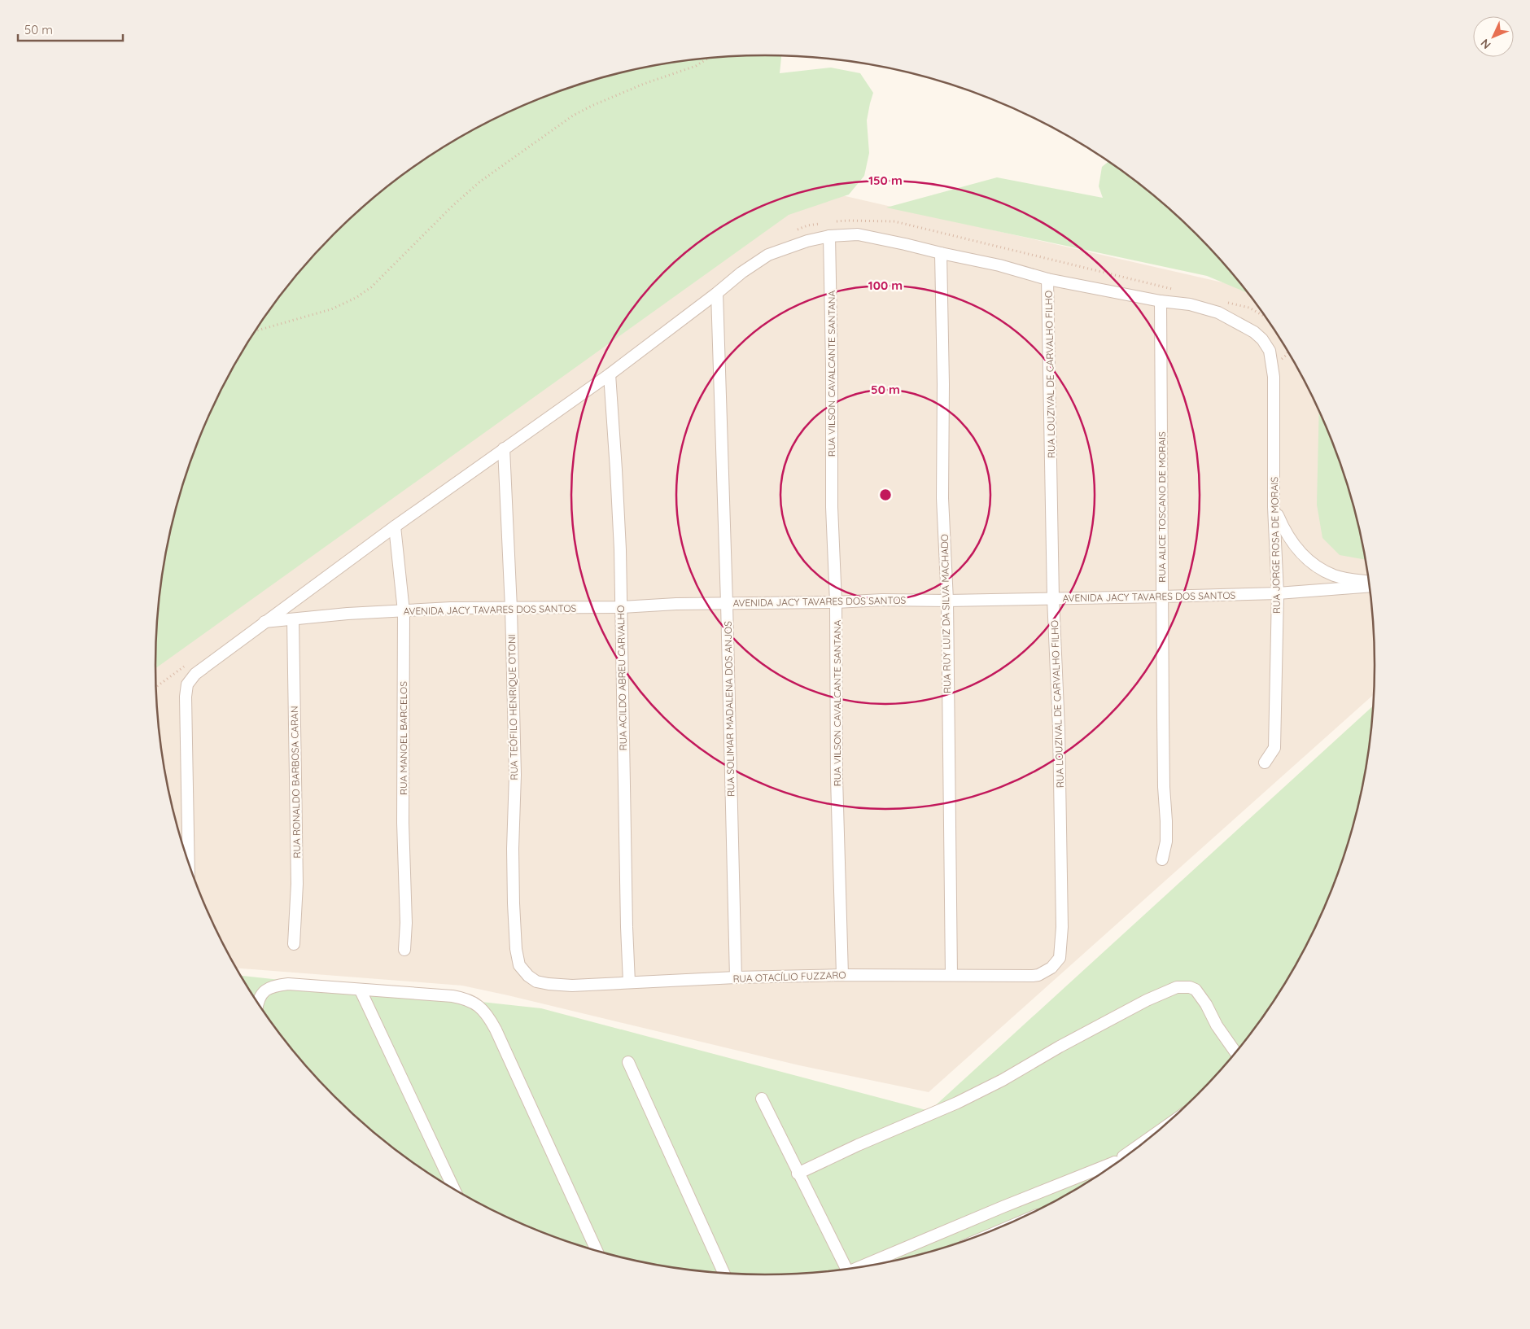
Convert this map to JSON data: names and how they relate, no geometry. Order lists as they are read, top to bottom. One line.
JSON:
{"streets":{"street":["RUA VILSON CAVALCANTE SANTANA","RUA LOUZIVAL DE CARVALHO FILHO","RUA ALICE TOSCANO DE MORAIS","RUA JORGE ROSA DE MORAIS","AVENIDA JACY TAVARES DOS SANTOS","RUA RUY LUIZ DA SILVA MACHADO","RUA ACILDO ABREU CARVALHO","RUA TEÓFILO HENRIQUE OTONI","RUA SOLIMAR MADALENA DOS ANJOS","RUA MANOEL BARCELOS","RUA RONALDO BARBOSA CARAN","RUA OTACÍLIO FUZZARO"]},"crossings":[["RUA VILSON CAVALCANTE SANTANA","RUA JORGE ROSA DE MORAIS"],["RUA VILSON CAVALCANTE SANTANA","AVENIDA JACY TAVARES DOS SANTOS"],["RUA VILSON CAVALCANTE SANTANA","RUA OTACÍLIO FUZZARO"],["RUA LOUZIVAL DE CARVALHO FILHO","RUA JORGE ROSA DE MORAIS"],["RUA LOUZIVAL DE CARVALHO FILHO","AVENIDA JACY TAVARES DOS SANTOS"],["RUA LOUZIVAL DE CARVALHO FILHO","RUA OTACÍLIO FUZZARO"],["RUA ALICE TOSCANO DE MORAIS","RUA JORGE ROSA DE MORAIS"],["RUA ALICE TOSCANO DE MORAIS","AVENIDA JACY TAVARES DOS SANTOS"],["RUA JORGE ROSA DE MORAIS","AVENIDA JACY TAVARES DOS SANTOS"],["RUA JORGE ROSA DE MORAIS","RUA RUY LUIZ DA SILVA MACHADO"],["RUA JORGE ROSA DE MORAIS","RUA ACILDO ABREU CARVALHO"],["RUA JORGE ROSA DE MORAIS","RUA TEÓFILO HENRIQUE OTONI"],["RUA JORGE ROSA DE MORAIS","RUA SOLIMAR MADALENA DOS ANJOS"],["RUA JORGE ROSA DE MORAIS","RUA MANOEL BARCELOS"],["AVENIDA JACY TAVARES DOS SANTOS","RUA RUY LUIZ DA SILVA MACHADO"],["AVENIDA JACY TAVARES DOS SANTOS","RUA ACILDO ABREU CARVALHO"],["AVENIDA JACY TAVARES DOS SANTOS","RUA TEÓFILO HENRIQUE OTONI"],["AVENIDA JACY TAVARES DOS SANTOS","RUA SOLIMAR MADALENA DOS ANJOS"],["AVENIDA JACY TAVARES DOS SANTOS","RUA MANOEL BARCELOS"],["AVENIDA JACY TAVARES DOS SANTOS","RUA RONALDO BARBOSA CARAN"],["RUA RUY LUIZ DA SILVA MACHADO","RUA OTACÍLIO FUZZARO"],["RUA ACILDO ABREU CARVALHO","RUA OTACÍLIO FUZZARO"],["RUA TEÓFILO HENRIQUE OTONI","RUA OTACÍLIO FUZZARO"],["RUA SOLIMAR MADALENA DOS ANJOS","RUA OTACÍLIO FUZZARO"]],"scale_bar":"50 m","north":"bottom left","rings":["150 m","100 m","50 m"]}
